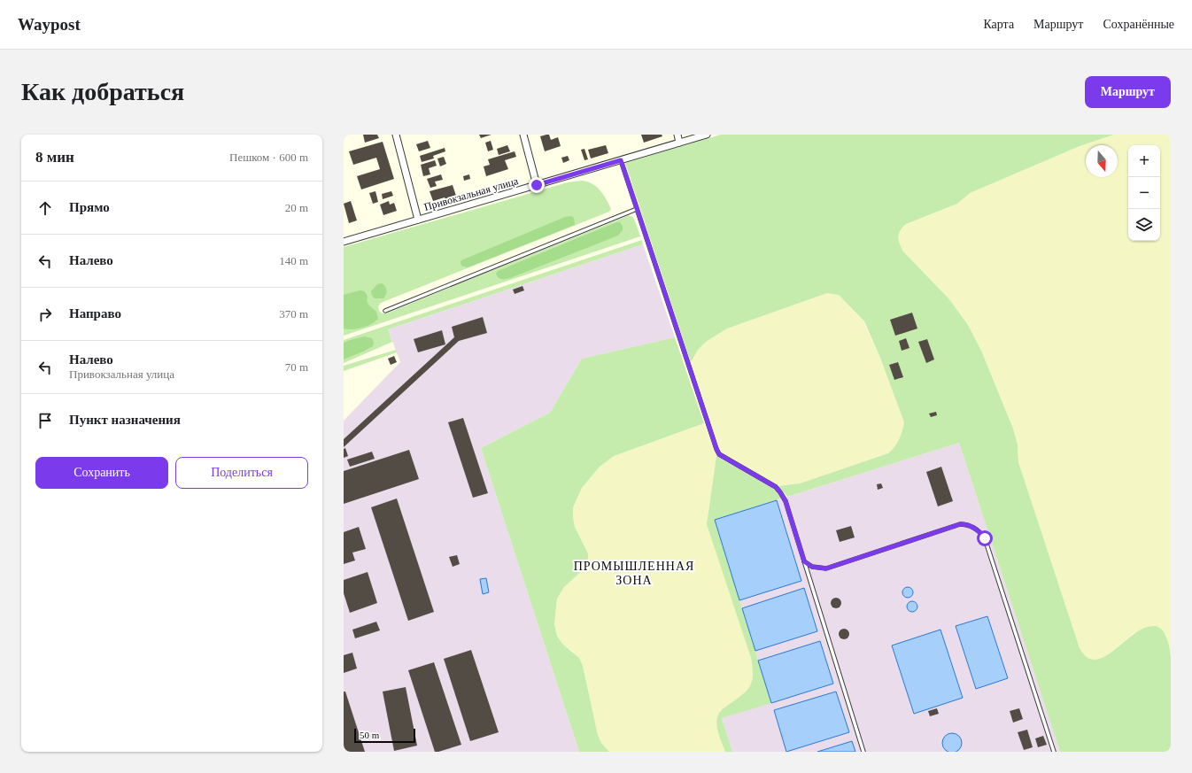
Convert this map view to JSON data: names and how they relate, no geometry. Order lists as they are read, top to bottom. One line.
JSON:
{"streets":{"street":["Привокзальная улица"]},"districts":["ПРОМЫШЛЕННАЯ ЗОНА"],"scale_bar":"50 m","north":"bottom","page":{"header":"Waypost","nav":["Карта","Маршрут","Сохранённые"],"buttons":["Маршрут",["Сохранить","Поделиться"]],"title":"Как добраться","heading":["8 мин","Пешком · 600 m"],"map_buttons":["+","−"],"list":[["Прямо","20 m"],["Налево","140 m"],["Направо","370 m"],["Налево","Привокзальная улица","70 m"],"Пункт назначения"],"scale":"50 m"}}
